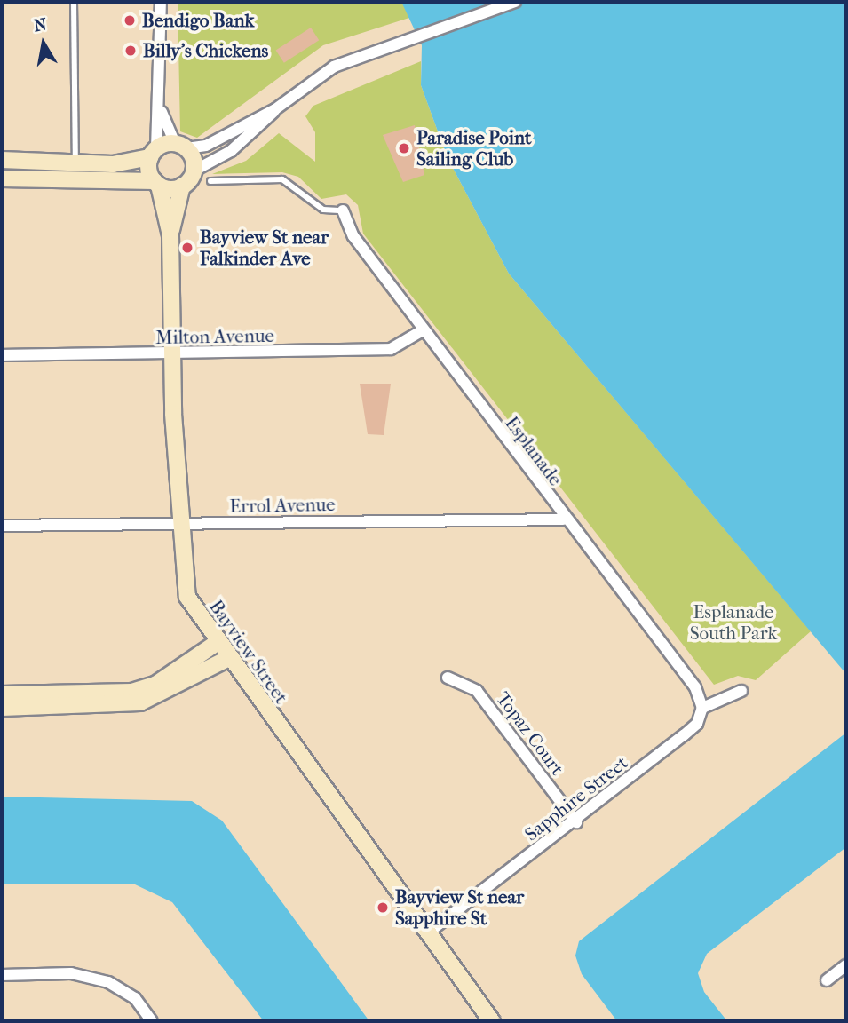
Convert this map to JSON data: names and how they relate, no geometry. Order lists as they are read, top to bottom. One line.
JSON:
{"streets":{"street":["Milton Avenue","Esplanade","Errol Avenue","Bayview Street","Topaz Court","Sapphire Street"]},"crossings":[["Milton Avenue","Esplanade"],["Milton Avenue","Bayview Street"],["Esplanade","Errol Avenue"],["Esplanade","Sapphire Street"],["Errol Avenue","Bayview Street"],["Bayview Street","Sapphire Street"],["Topaz Court","Sapphire Street"]],"parks":["Esplanade South Park"],"places":["Bendigo Bank","Billy's Chickens","Paradise Point Sailing Club","Bayview St near Falkinder Ave","Bayview St near Sapphire St"],"north":"top"}
